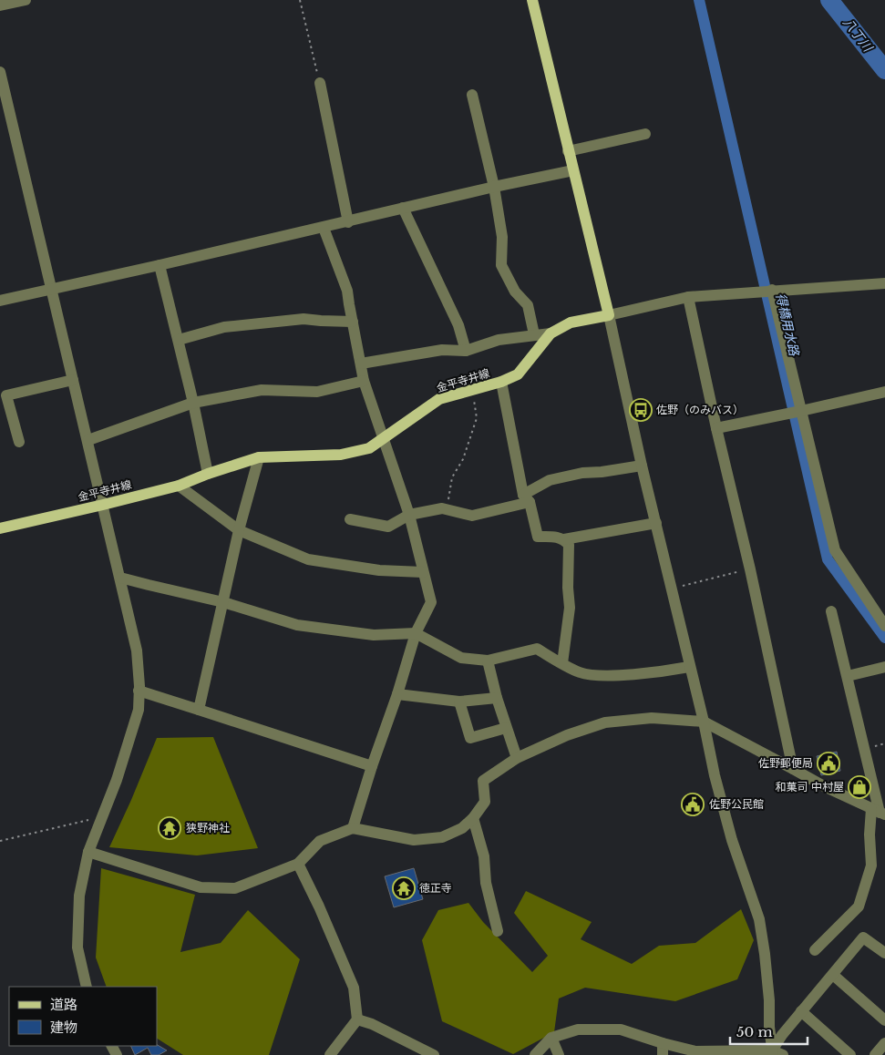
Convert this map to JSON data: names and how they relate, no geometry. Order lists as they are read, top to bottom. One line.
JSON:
{"streets":{"main road":["金平寺井線"]},"water":["八丁川","得橋用水路"],"places":{"bus stop":["佐野（のみバス）"],"public building":["佐野郵便局","佐野公民館"],"shop":["和菓司 中村屋"],"temple":["狭野神社","徳正寺"]},"legend":["道路","建物"],"scale_bar":"50 m"}
